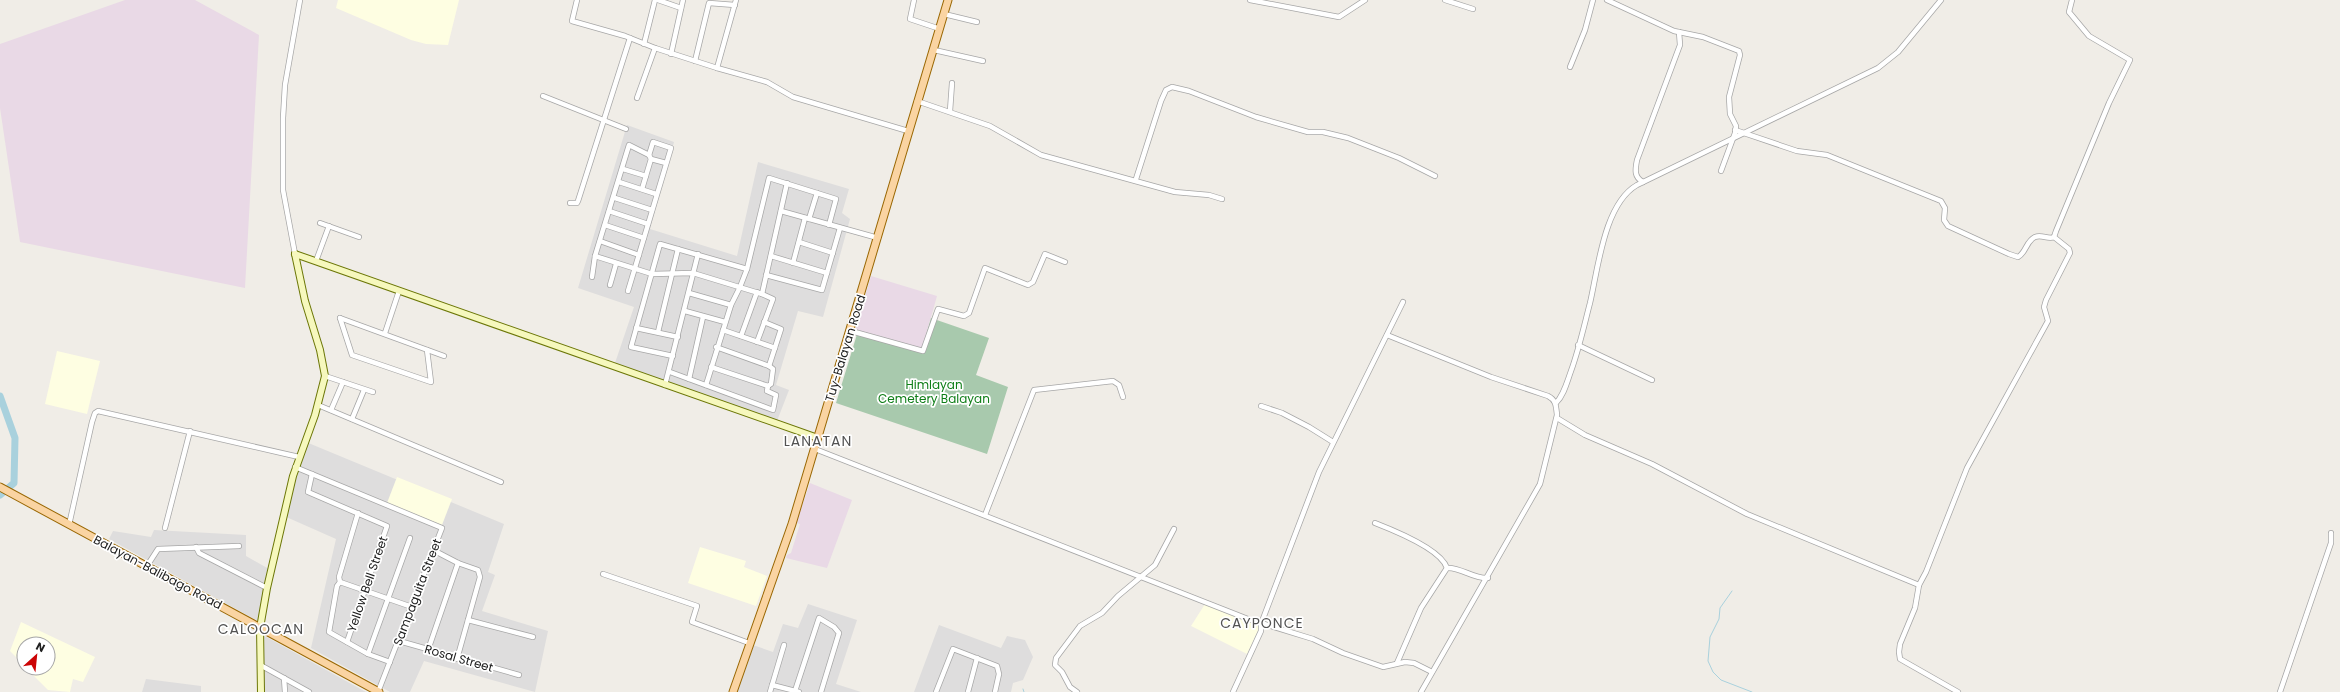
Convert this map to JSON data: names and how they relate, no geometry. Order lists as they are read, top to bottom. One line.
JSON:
{"streets":{"main road":["Tuy-Balayan Road","Balayan-Balibago Road"],"street":["Yellow Bell Street","Sampaguita Street","Rosal Street"]},"crossings":[["Balayan-Balibago Road","Sampaguita Street"],["Sampaguita Street","Rosal Street"]],"districts":["LANATAN","CAYPONCE","CALOOCAN"],"parks":["Himlayan Cemetery Balayan"],"north":"top right"}
